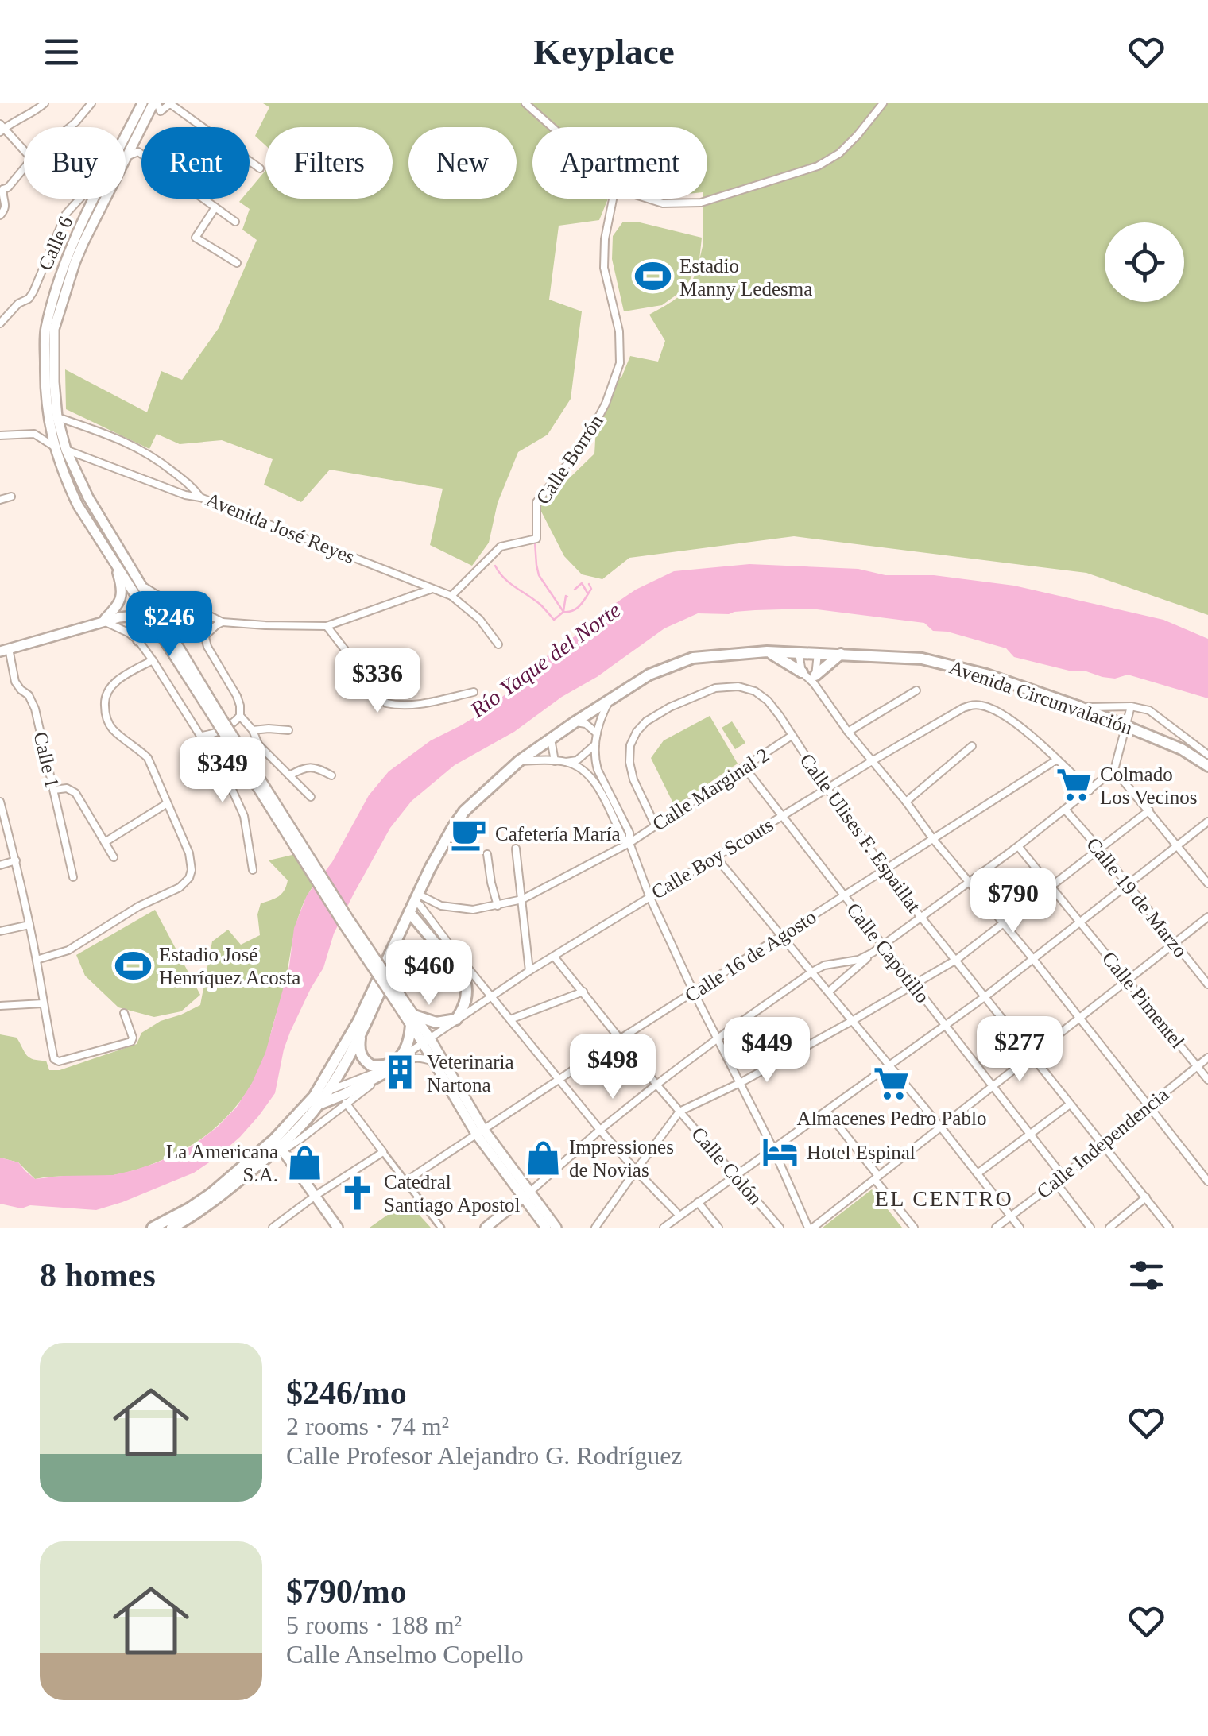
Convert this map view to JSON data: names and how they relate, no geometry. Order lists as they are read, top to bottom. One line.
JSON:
{"streets":{"main road":["Avenida Circunvalación"],"street":["Calle 6","Calle Borrón","Avenida José Reyes","Calle 1","Calle Marginal 2","Calle Ulises F. Espaillat","Calle Boy Scouts","Calle 19 de Marzo","Calle Capotillo","Calle 16 de Agosto","Calle Pimentel","Calle Independencia","Calle Colón"]},"crossings":[["Calle Borrón","Avenida José Reyes"],["Avenida Circunvalación","Calle Marginal 2"],["Avenida Circunvalación","Calle Boy Scouts"],["Calle Marginal 2","Calle Ulises F. Espaillat"],["Calle Marginal 2","Calle Capotillo"],["Calle Ulises F. Espaillat","Calle Boy Scouts"],["Calle Ulises F. Espaillat","Calle 16 de Agosto"],["Calle Ulises F. Espaillat","Calle Independencia"],["Calle Boy Scouts","Calle Capotillo"],["Calle Boy Scouts","Calle 16 de Agosto"],["Calle Boy Scouts","Calle Colón"],["Calle Capotillo","Calle 16 de Agosto"],["Calle Capotillo","Calle Independencia"],["Calle 16 de Agosto","Calle Colón"],["Calle Pimentel","Calle Independencia"]],"districts":["EL CENTRO"],"water":["Río Yaque del Norte"],"places":{"sports":["Estadio Manny Ledesma","Estadio José Henríquez Acosta"],"supermarket":["Colmado Los Vecinos","Almacenes Pedro Pablo"],"cafe":["Cafetería María"],"building":["Veterinaria Nartona"],"hotel":["Hotel Espinal"],"shop":["Impressiones de Novias","La Americana S.A."],"church":["Catedral Santiago Apostol"]},"page":{"header":"Keyplace","chip":["Buy","Rent","Filters","New","Apartment"],"price":["$246","$336","$349","$790","$460","$277","$449","$498"],"heading":"8 homes","list":[{"name":"$246/mo","note":"2 rooms · 74 m² · Calle Profesor Alejandro G. Rodríguez"},{"name":"$790/mo","note":"5 rooms · 188 m² · Calle Anselmo Copello"}]}}
